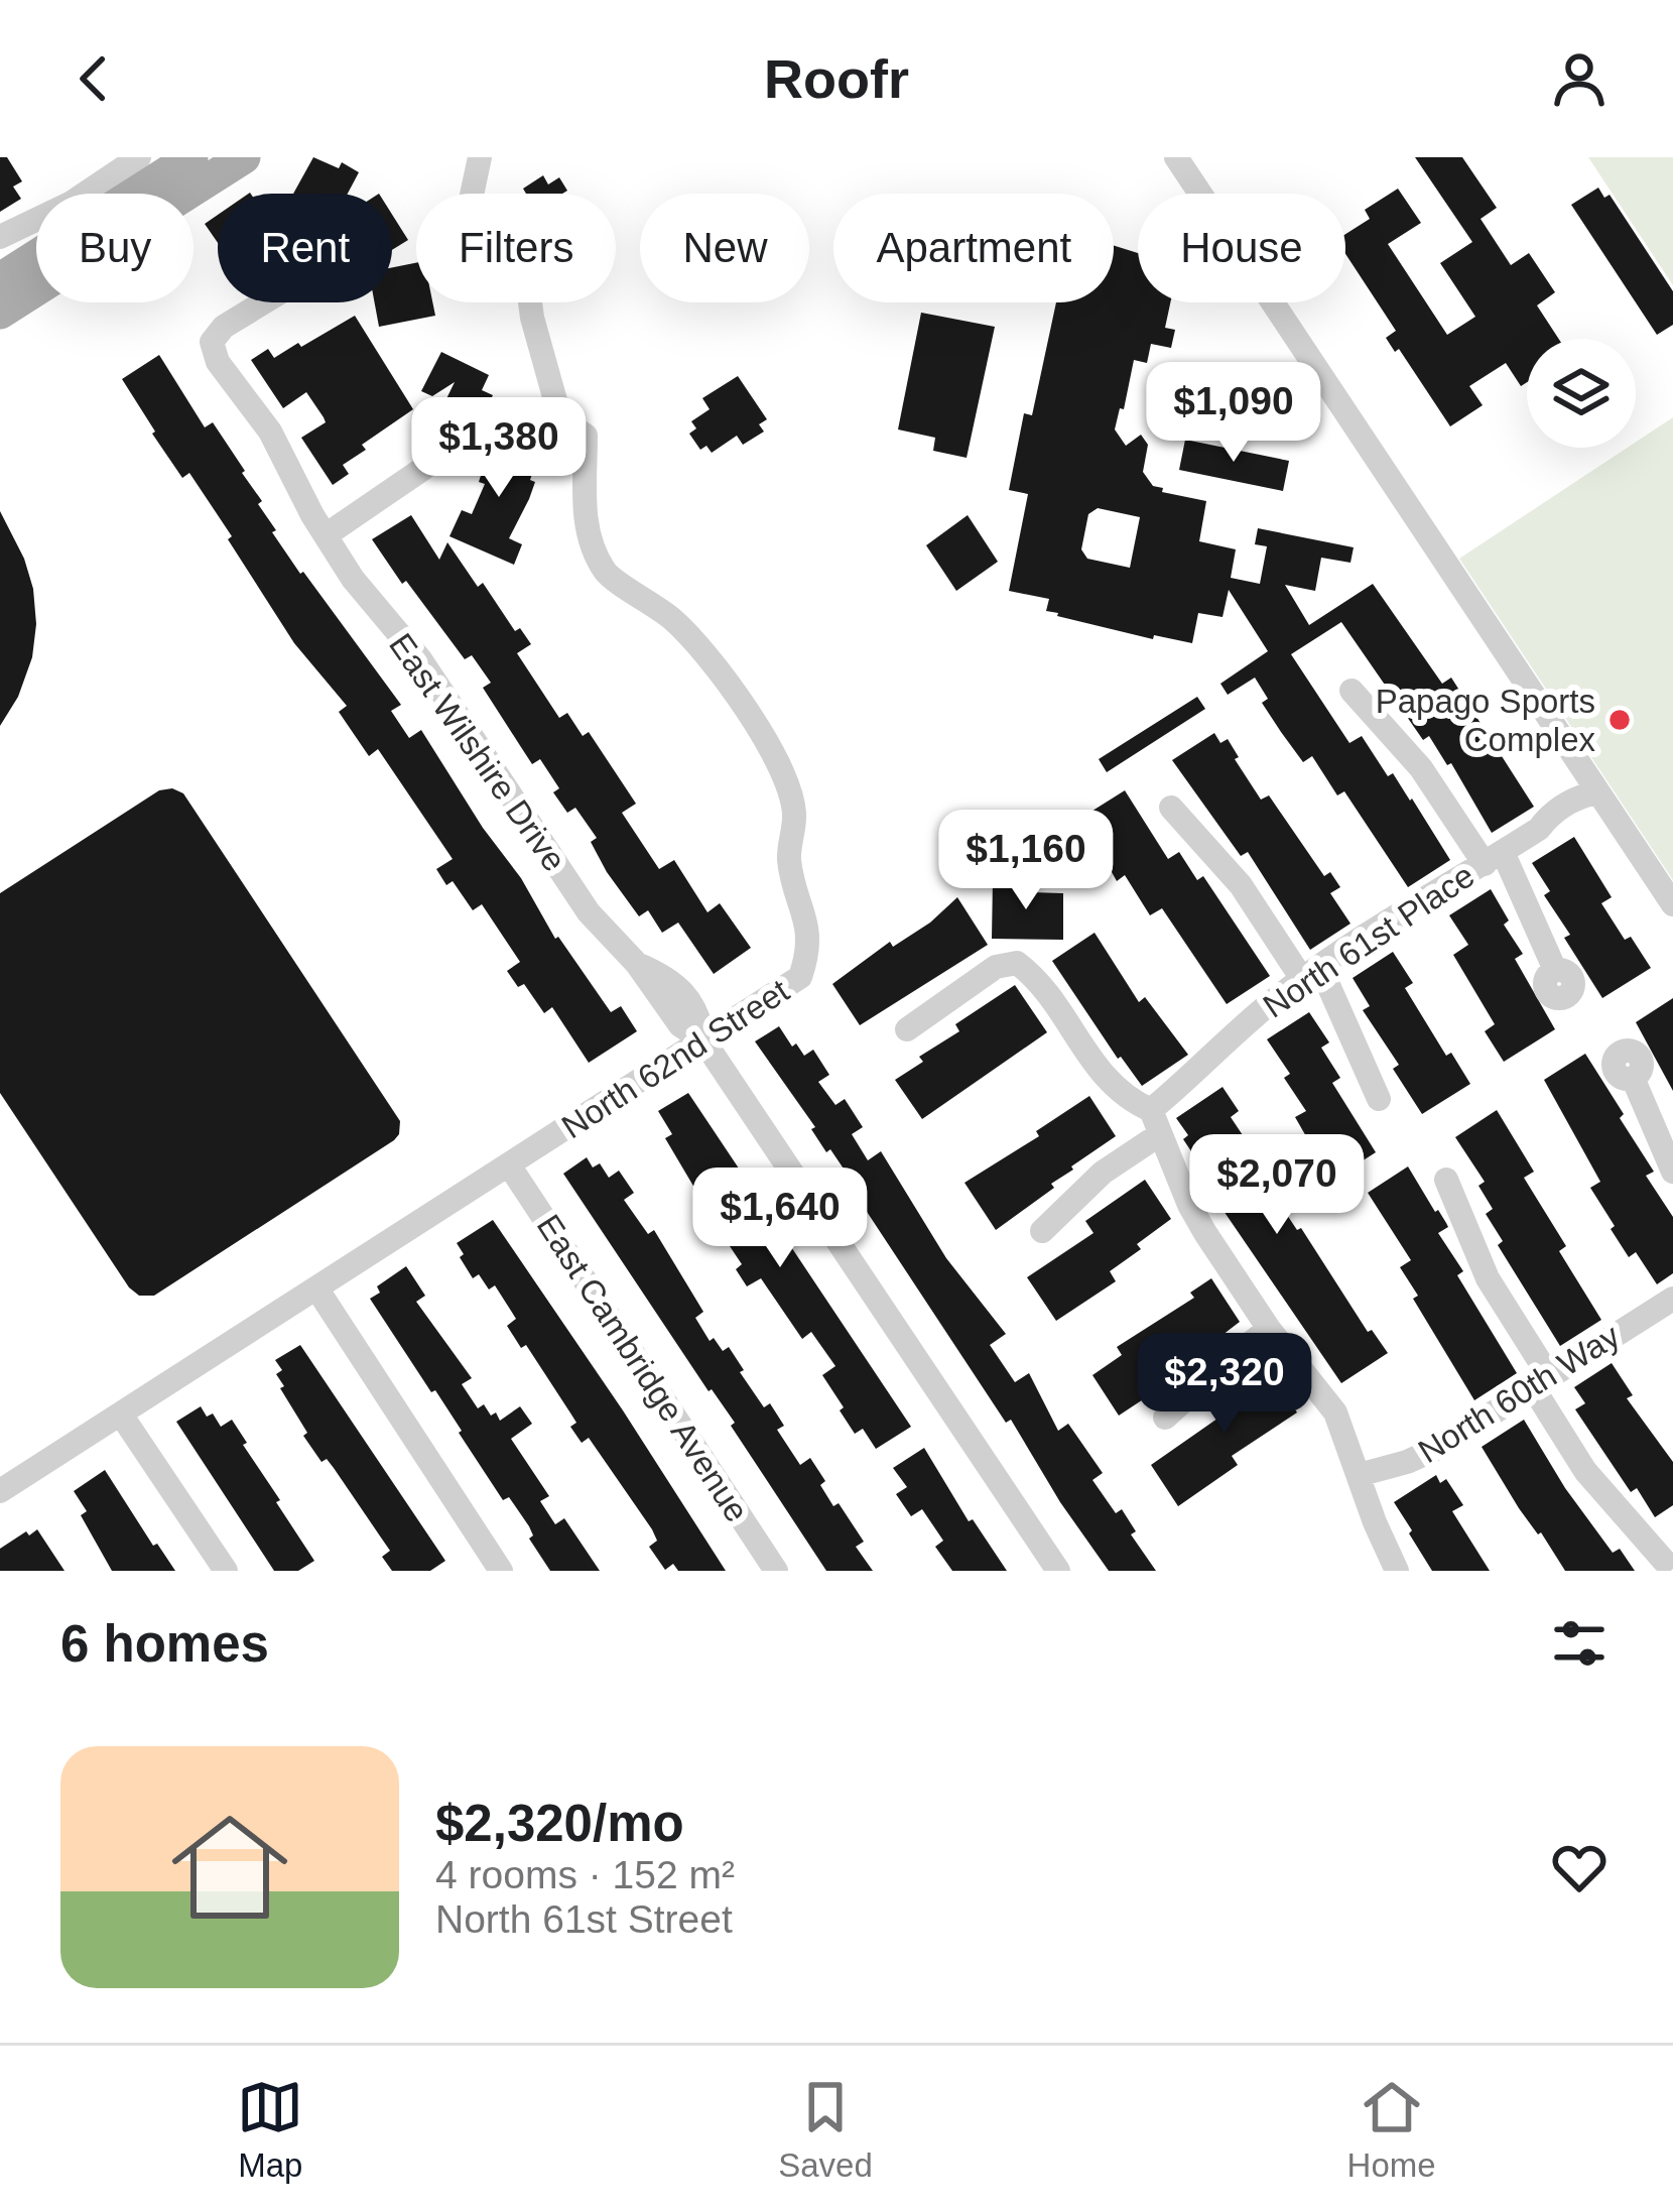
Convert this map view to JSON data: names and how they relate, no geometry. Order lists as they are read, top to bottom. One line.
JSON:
{"streets":{"street":["East Wilshire Drive","North 61st Place","North 62nd Street","East Cambridge Avenue","North 60th Way"]},"crossings":[["East Wilshire Drive","North 62nd Street"],["North 62nd Street","East Cambridge Avenue"]],"places":["Papago Sports Complex"],"page":{"header":"Roofr","chip":["Buy","Rent","Filters","New","Apartment","House"],"price":["$1,090","$1,380","$1,160","$2,070","$1,640","$2,320"],"heading":"6 homes","list":[{"name":"$2,320/mo","note":"4 rooms · 152 m² · North 61st Street"}],"tabs":["Map","Saved","Home"]}}
